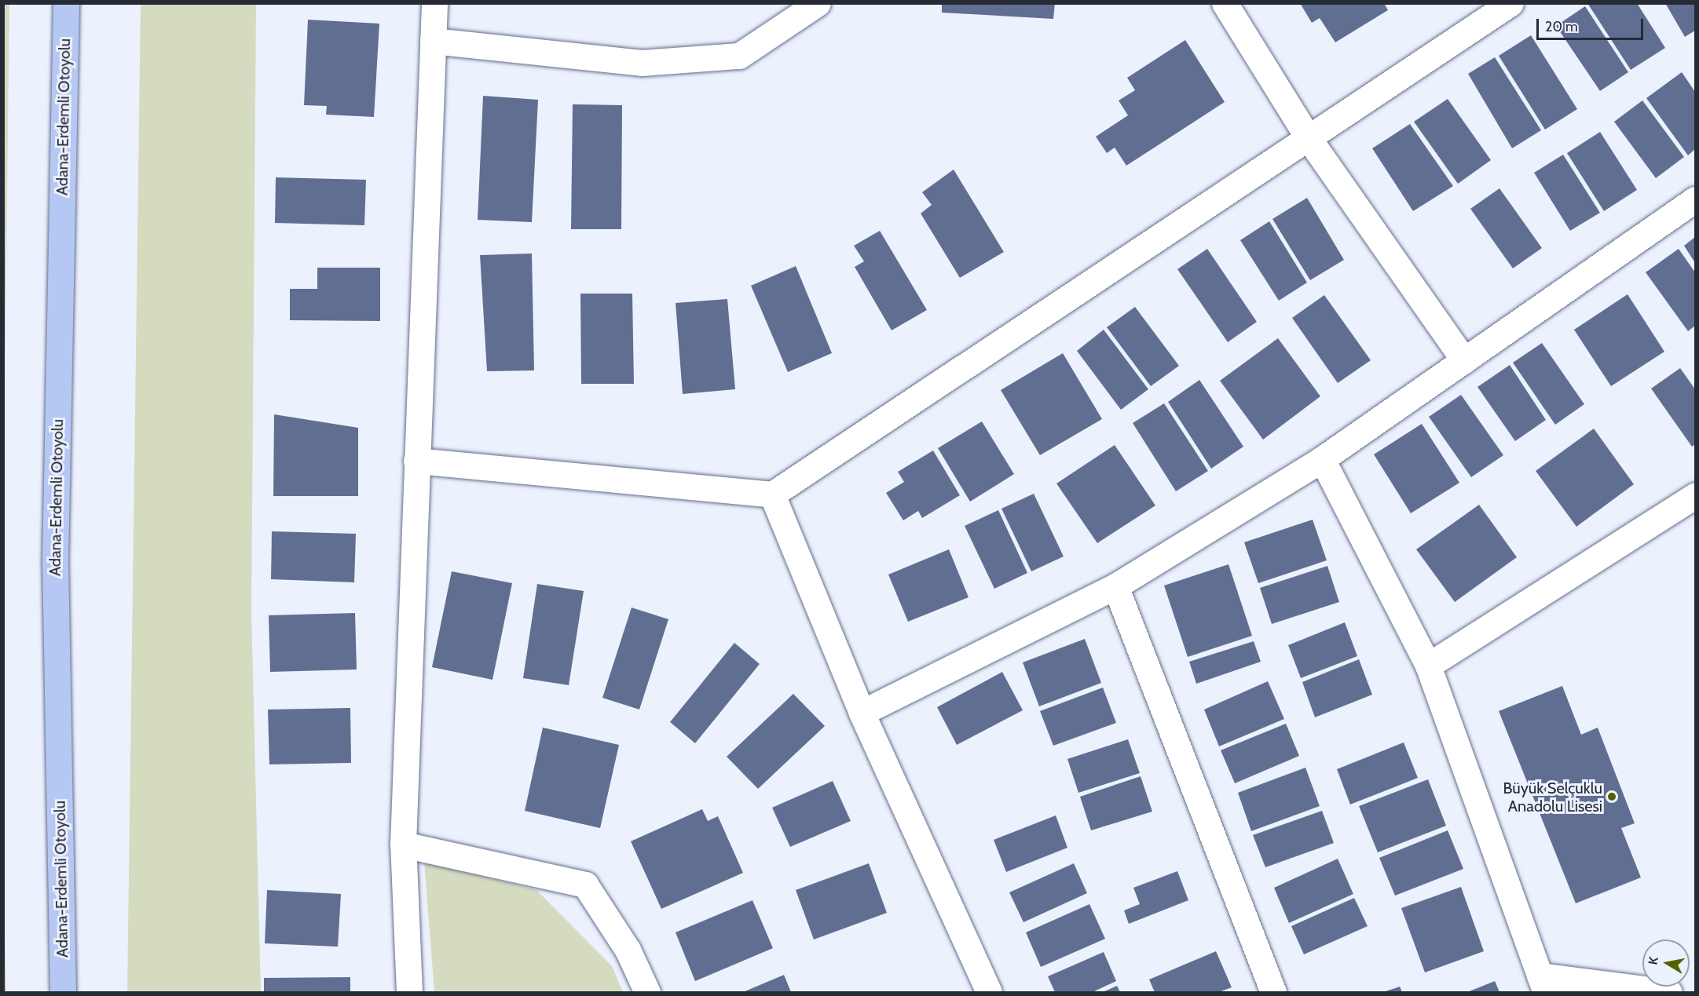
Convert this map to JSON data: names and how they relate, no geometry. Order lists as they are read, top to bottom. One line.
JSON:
{"streets":{"highway":["Adana-Erdemli Otoyolu"]},"places":["Büyük Selçuklu Anadolu Lisesi"],"scale_bar":"20 m","north":"left"}
